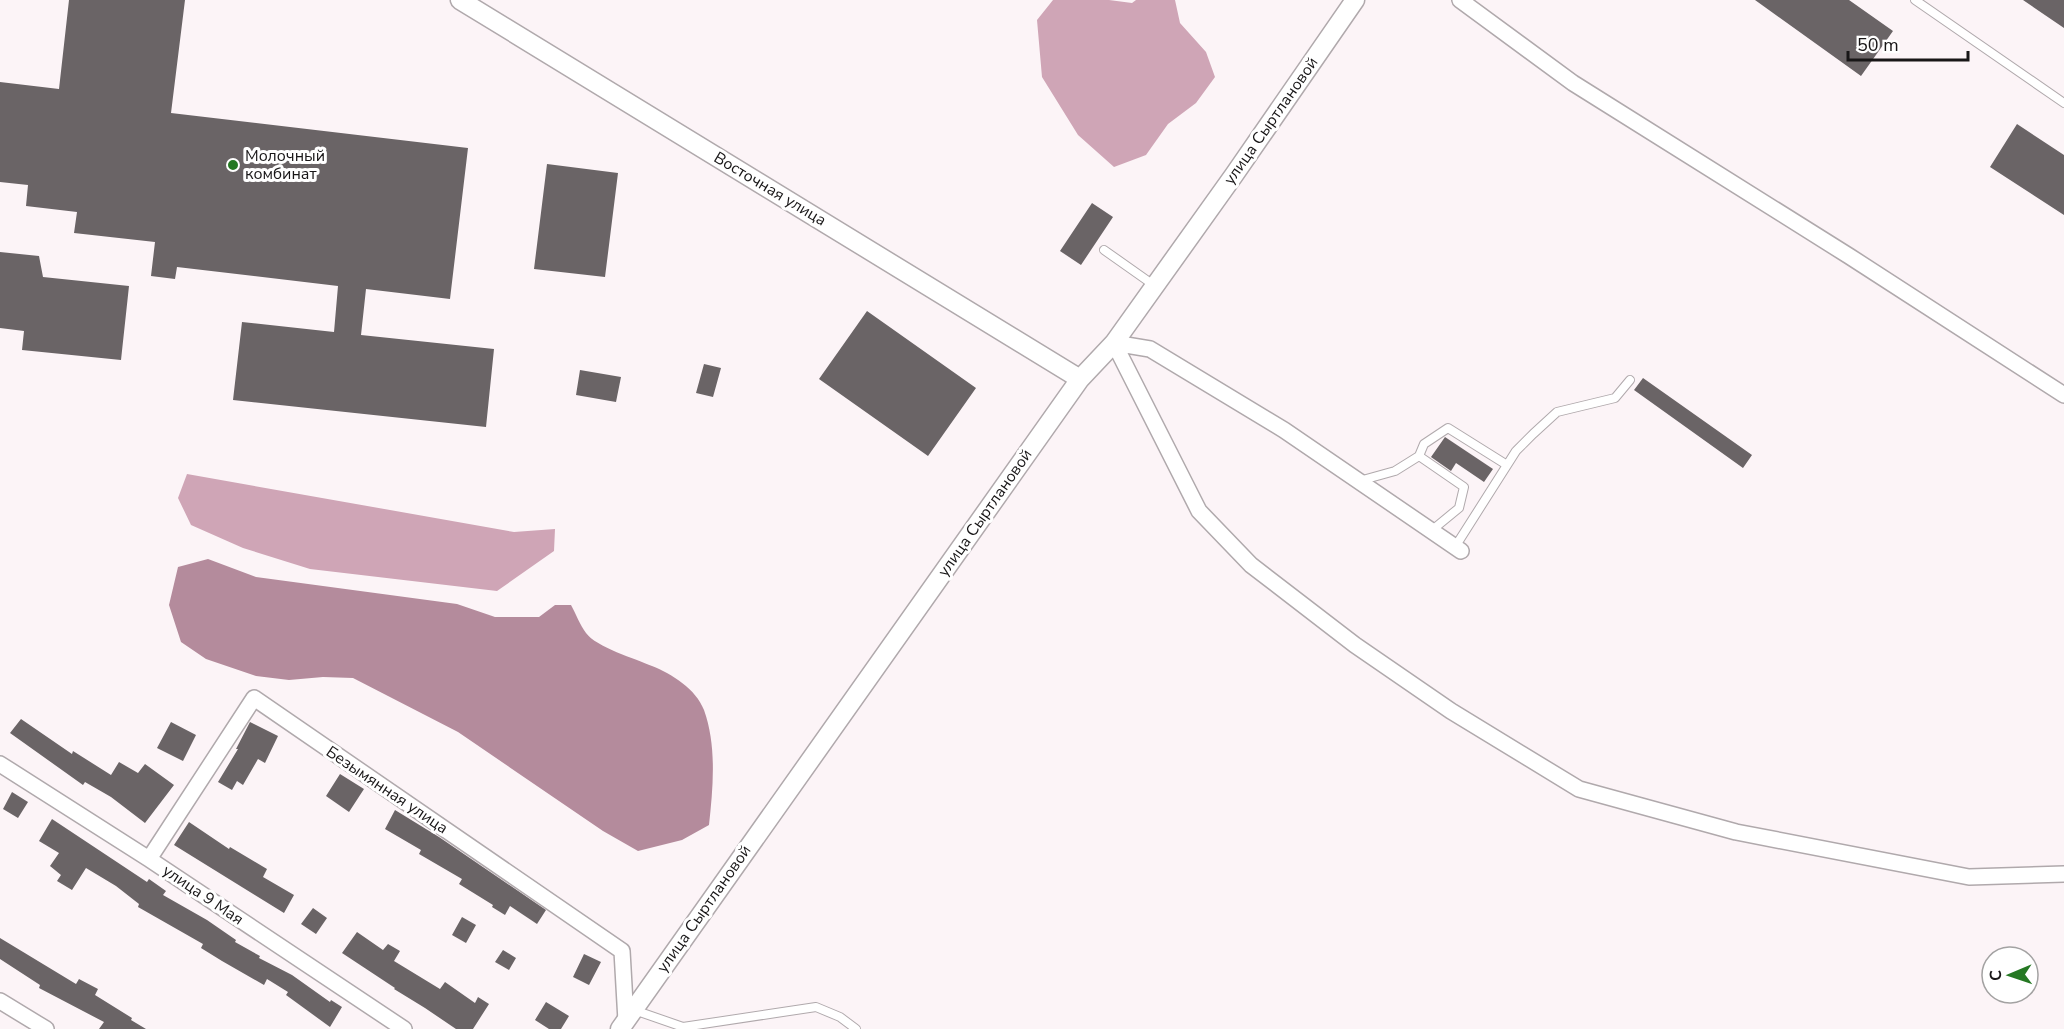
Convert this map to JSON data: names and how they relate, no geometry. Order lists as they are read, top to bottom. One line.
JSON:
{"streets":{"street":["улица Сыртлановой","Восточная улица","Безымянная улица","улица 9 Мая"]},"crossings":[["улица Сыртлановой","Восточная улица"],["улица Сыртлановой","Безымянная улица"],["Безымянная улица","улица 9 Мая"]],"places":["Молочный комбинат"],"scale_bar":"50 m","north":"left"}
